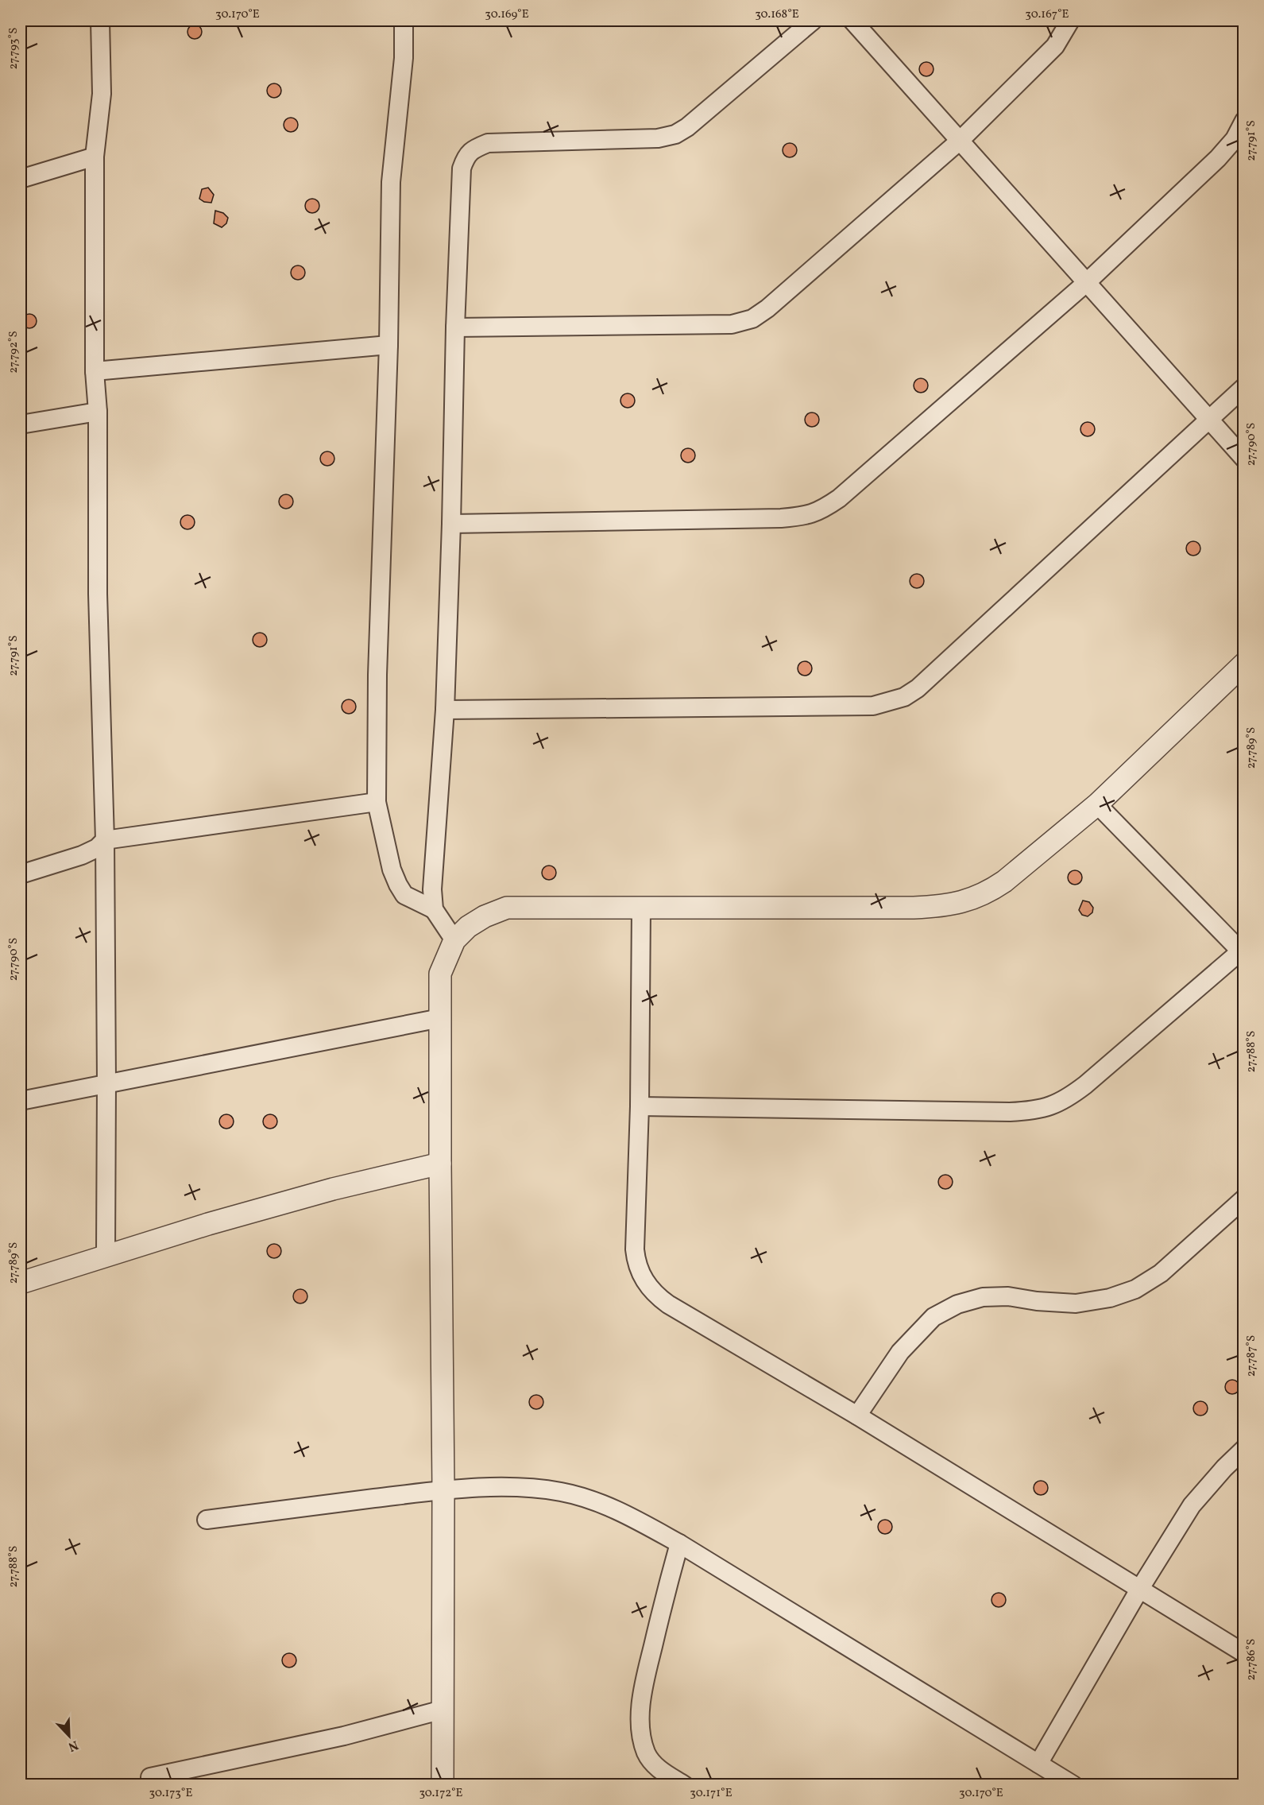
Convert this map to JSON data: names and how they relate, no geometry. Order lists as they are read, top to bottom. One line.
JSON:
{"north":"bottom right","coordinates":["30.170°E","30.169°E","30.168°E","30.167°E","27.793°S","27.791°S","27.792°S","27.790°S","27.789°S","27.788°S","27.787°S","27.786°S","30.173°E","30.172°E","30.171°E"]}
